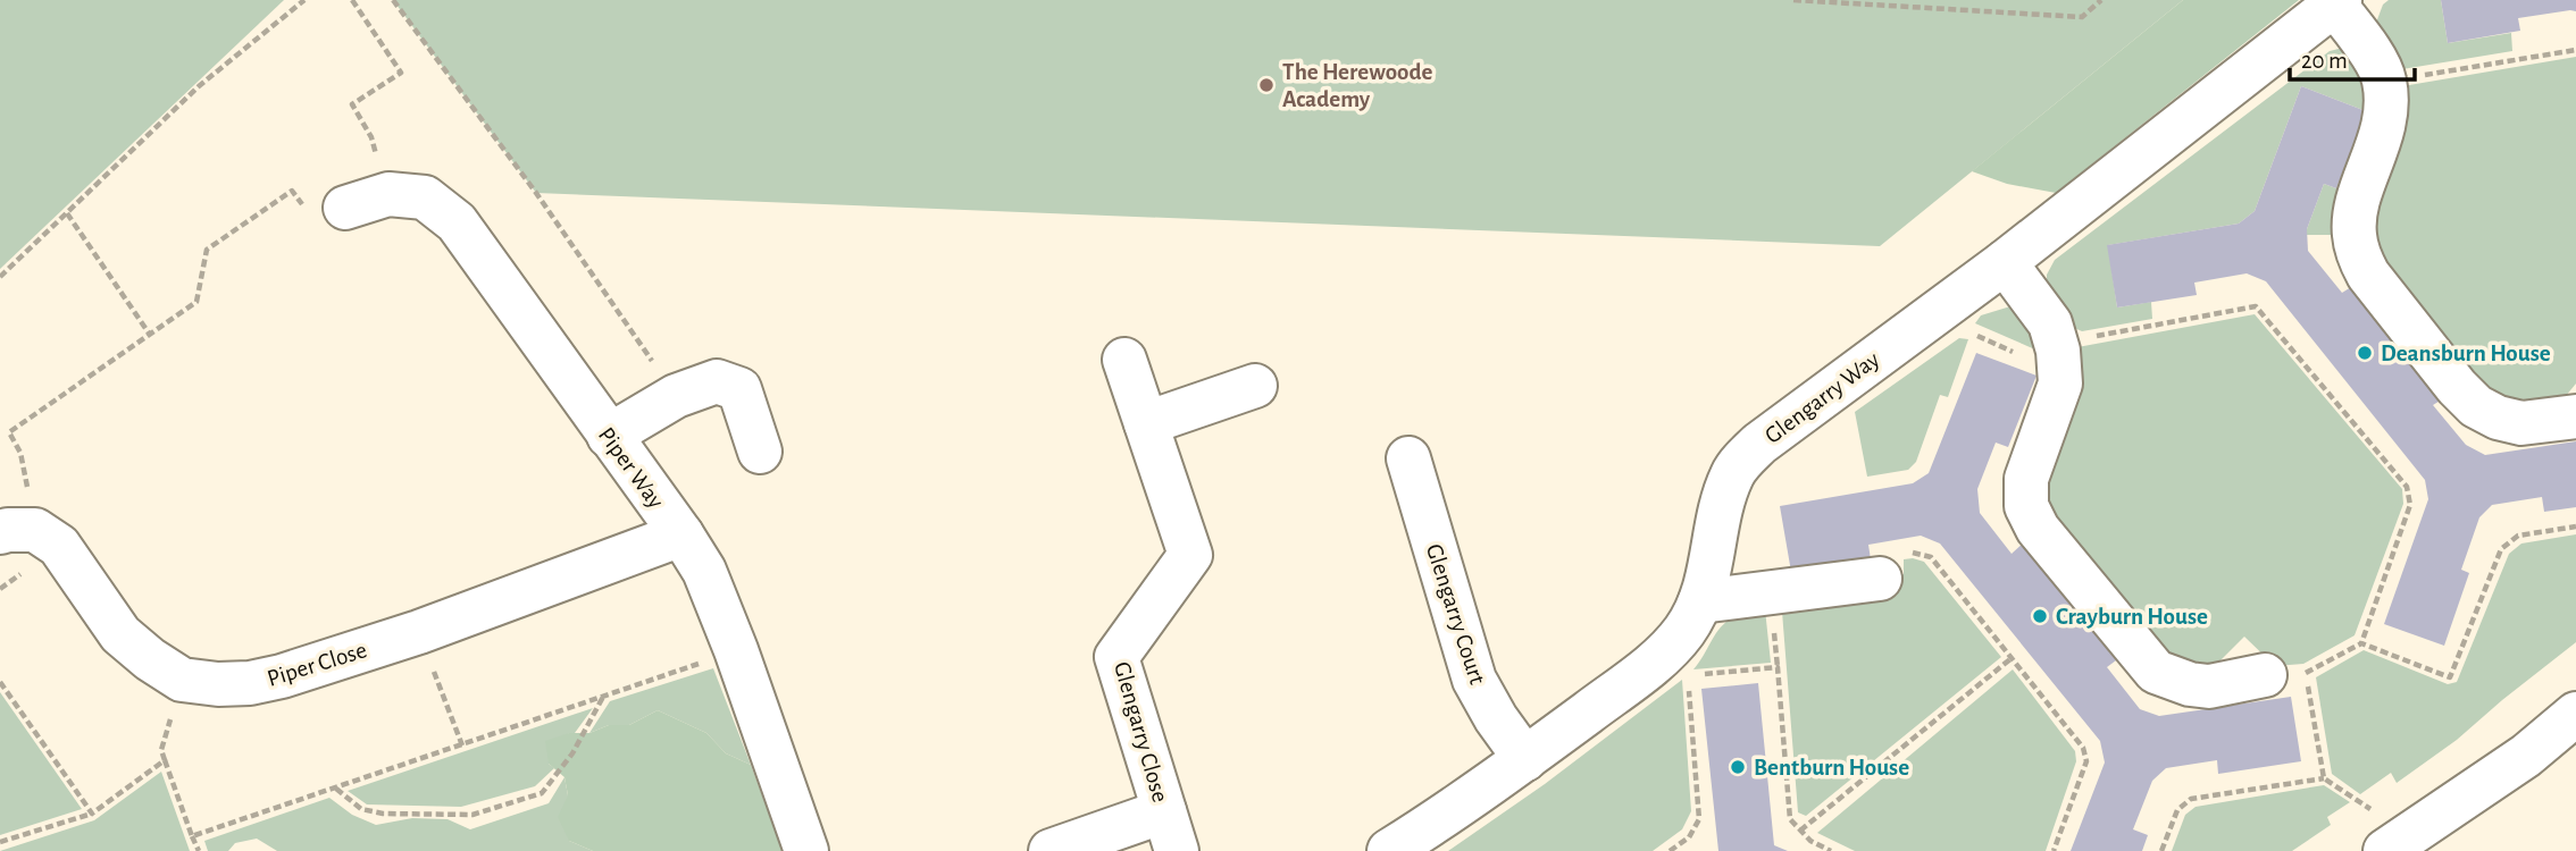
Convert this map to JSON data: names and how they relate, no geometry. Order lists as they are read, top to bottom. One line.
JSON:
{"streets":{"street":["Glengarry Way","Piper Way","Glengarry Court","Piper Close","Glengarry Close"]},"crossings":[["Glengarry Way","Glengarry Court"],["Piper Way","Piper Close"]],"places":["The Herewoode Academy","Deansburn House","Crayburn House","Bentburn House"],"scale_bar":"20 m"}
